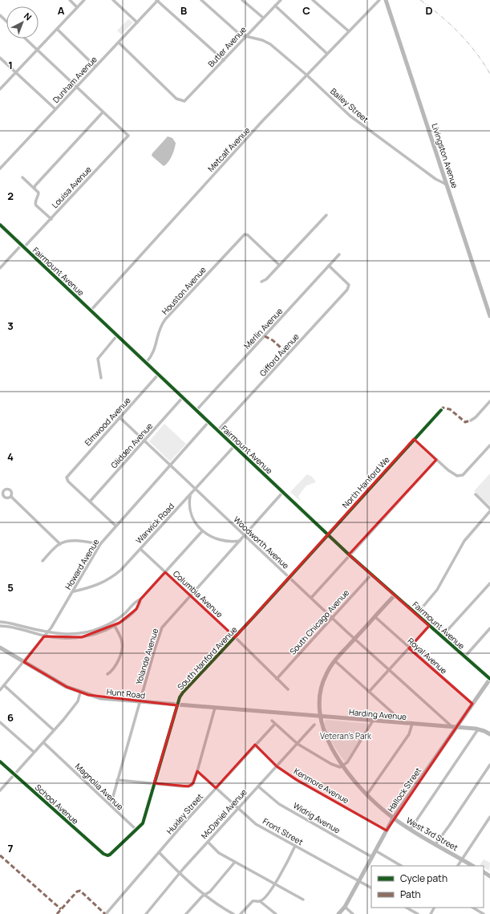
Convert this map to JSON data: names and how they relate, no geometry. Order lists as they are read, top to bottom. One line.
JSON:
{"streets":{"main road":["Fairmount Avenue"],"street":["Butler Avenue","Dunham Avenue","Bailey Street","Metcalf Avenue","Livingston Avenue","Louisa Avenue","Houston Avenue","Merlin Avenue","Gifford Avenue","Elmwood Avenue","Glidden Avenue","North Hanford We","Warwick Road","Woodworth Avenue","Howard Avenue","Columbia Avenue","South Chicago Avenue","Royal Avenue","Yolande Avenue","South Hanford Avenue","Hunt Road","Harding Avenue","Kenmore Avenue","Magnolia Avenue","Hallock Street","School Avenue","Huxley Street","McDaniel Avenue","Widrig Avenue","Front Street","West 3rd Street"]},"crossings":[["Butler Avenue","Dunham Avenue"],["Butler Avenue","Bailey Street"],["Bailey Street","Metcalf Avenue"],["Bailey Street","Livingston Avenue"],["Metcalf Avenue","Fairmount Avenue"],["Louisa Avenue","Fairmount Avenue"],["Fairmount Avenue","Houston Avenue"],["Fairmount Avenue","Merlin Avenue"],["Fairmount Avenue","Gifford Avenue"],["Fairmount Avenue","Elmwood Avenue"],["Fairmount Avenue","Glidden Avenue"],["Fairmount Avenue","North Hanford We"],["Fairmount Avenue","Warwick Road"],["Fairmount Avenue","Howard Avenue"],["Fairmount Avenue","South Chicago Avenue"],["Fairmount Avenue","Yolande Avenue"],["Fairmount Avenue","South Hanford Avenue"],["Fairmount Avenue","Hallock Street"],["Merlin Avenue","Gifford Avenue"],["Elmwood Avenue","Glidden Avenue"],["Elmwood Avenue","Woodworth Avenue"],["Glidden Avenue","Woodworth Avenue"],["North Hanford We","South Hanford Avenue"],["Warwick Road","Woodworth Avenue"],["Warwick Road","Howard Avenue"],["Warwick Road","Columbia Avenue"],["Woodworth Avenue","Howard Avenue"],["Woodworth Avenue","South Chicago Avenue"],["Woodworth Avenue","Yolande Avenue"],["Woodworth Avenue","South Hanford Avenue"],["Woodworth Avenue","Harding Avenue"],["Woodworth Avenue","Hallock Street"],["Howard Avenue","Hunt Road"],["Columbia Avenue","South Chicago Avenue"],["Columbia Avenue","Yolande Avenue"],["Columbia Avenue","South Hanford Avenue"],["Royal Avenue","Hallock Street"],["Yolande Avenue","Hunt Road"],["Yolande Avenue","Magnolia Avenue"],["South Hanford Avenue","Hunt Road"],["South Hanford Avenue","Magnolia Avenue"],["South Hanford Avenue","School Avenue"],["Hunt Road","Harding Avenue"],["Harding Avenue","Hallock Street"],["Harding Avenue","West 3rd Street"],["Kenmore Avenue","Hallock Street"],["Kenmore Avenue","Huxley Street"],["Kenmore Avenue","McDaniel Avenue"],["Magnolia Avenue","School Avenue"],["Hallock Street","Widrig Avenue"],["Hallock Street","Front Street"],["Hallock Street","West 3rd Street"],["Huxley Street","Front Street"],["McDaniel Avenue","Widrig Avenue"],["McDaniel Avenue","Front Street"]],"parks":["Veteran's Park"],"legend":["Cycle path","Path"],"north":"top right","grid":{"columns":["A","B","C","D"],"rows":["1","2","3","4","5","6","7"]}}
